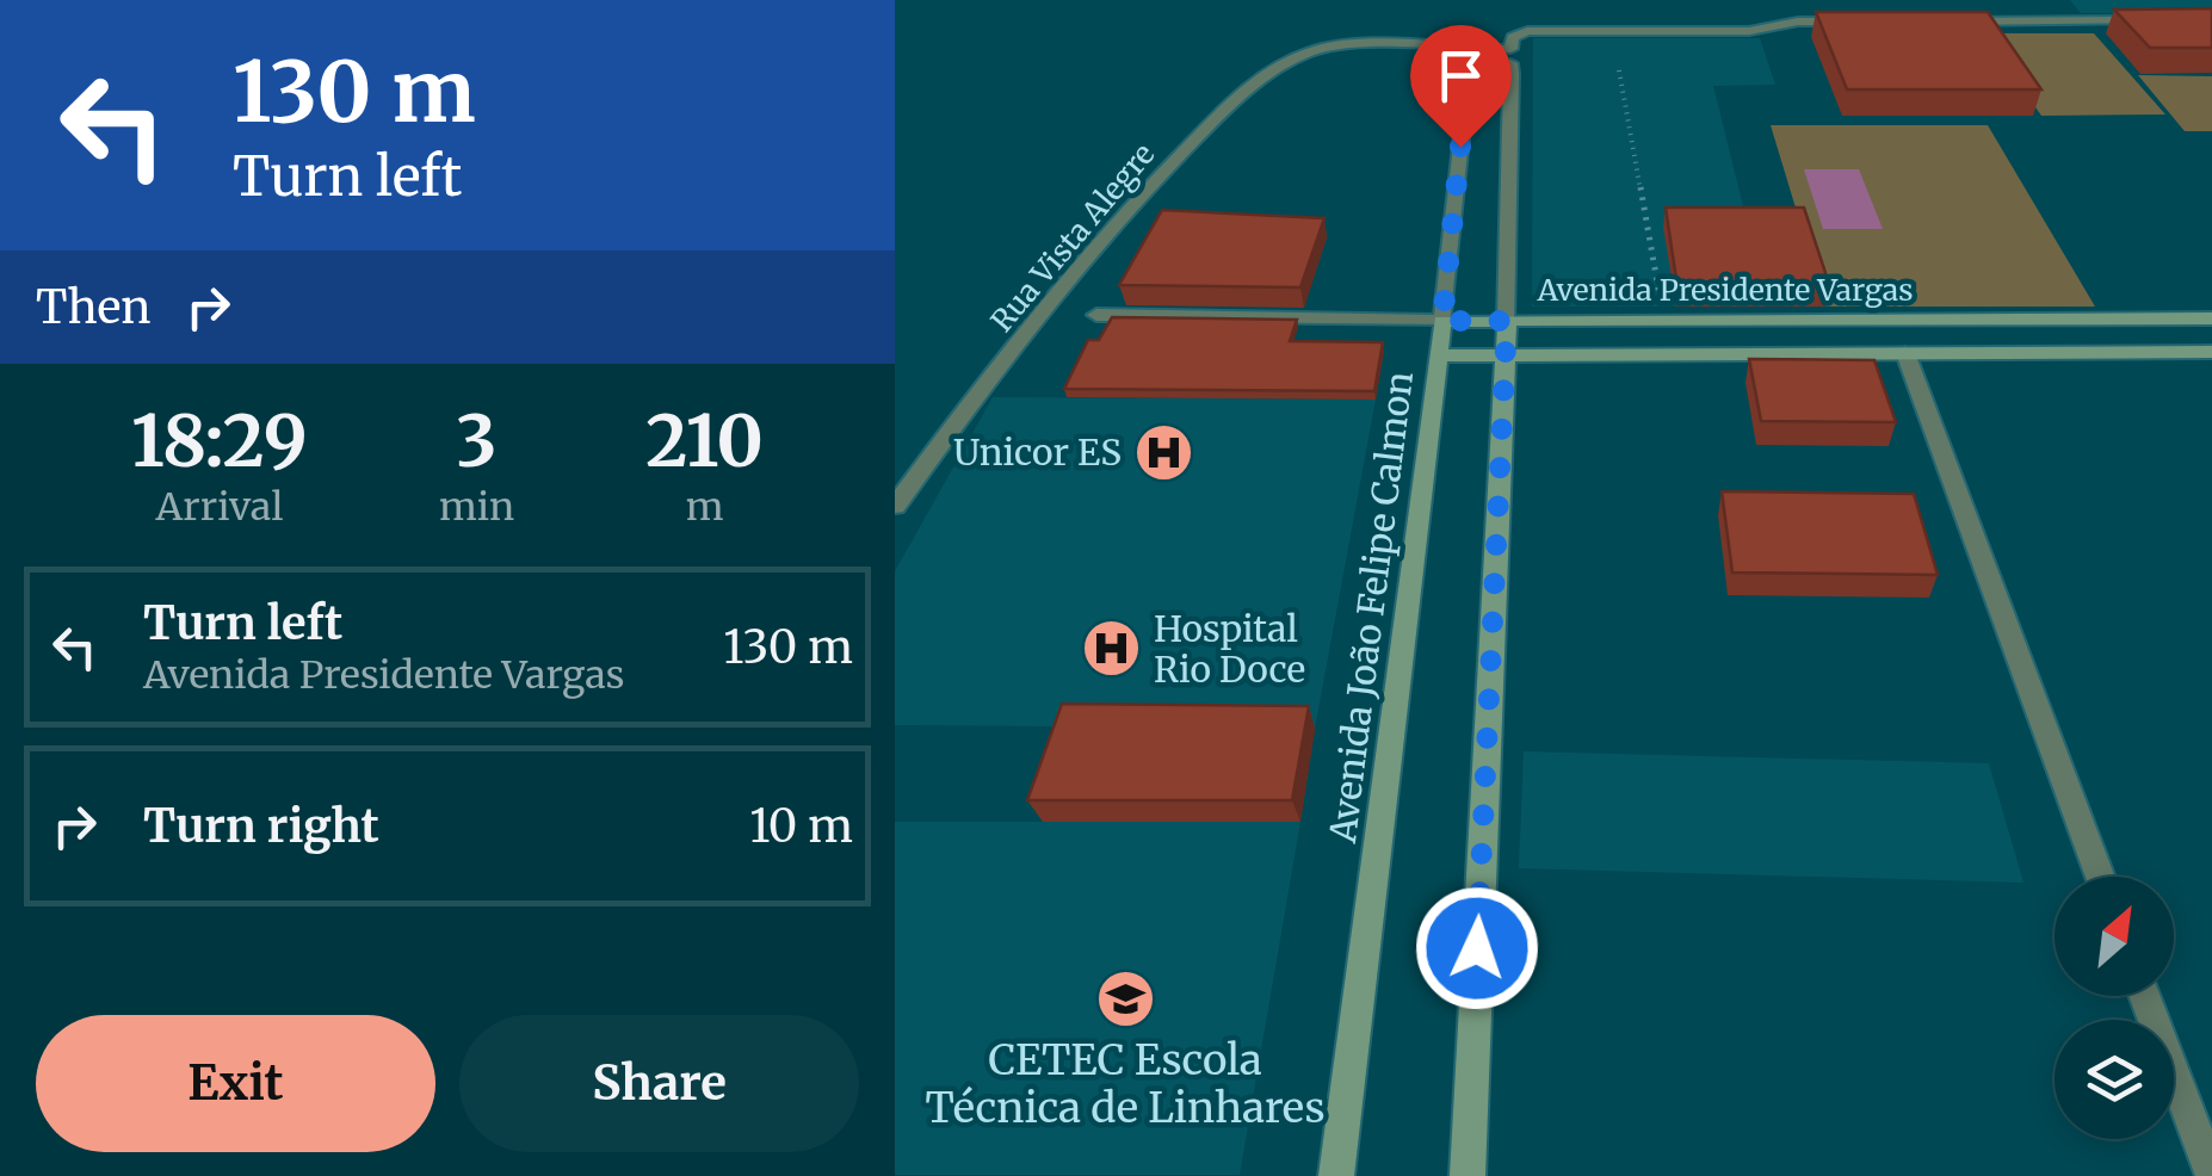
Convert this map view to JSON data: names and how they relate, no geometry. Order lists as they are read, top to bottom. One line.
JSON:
{"streets":{"main road":["Avenida Presidente Vargas","Avenida João Felipe Calmon"],"street":["Rua Vista Alegre"]},"crossings":[["Avenida Presidente Vargas","Avenida João Felipe Calmon"]],"places":{"hospital":["Unicor ES","Hospital Rio Doce"],"school or university":["CETEC Escola Técnica de Linhares"]},"north":"top right","page":{"turn":["130 m","Turn left"],"then":"Then","eta":["18:29","Arrival","3","min","210","m"],"list":[{"name":"Turn left","note":"Avenida Presidente Vargas","value":"130 m"},{"name":"Turn right","value":"10 m"}],"buttons":["Exit","Share"]}}
